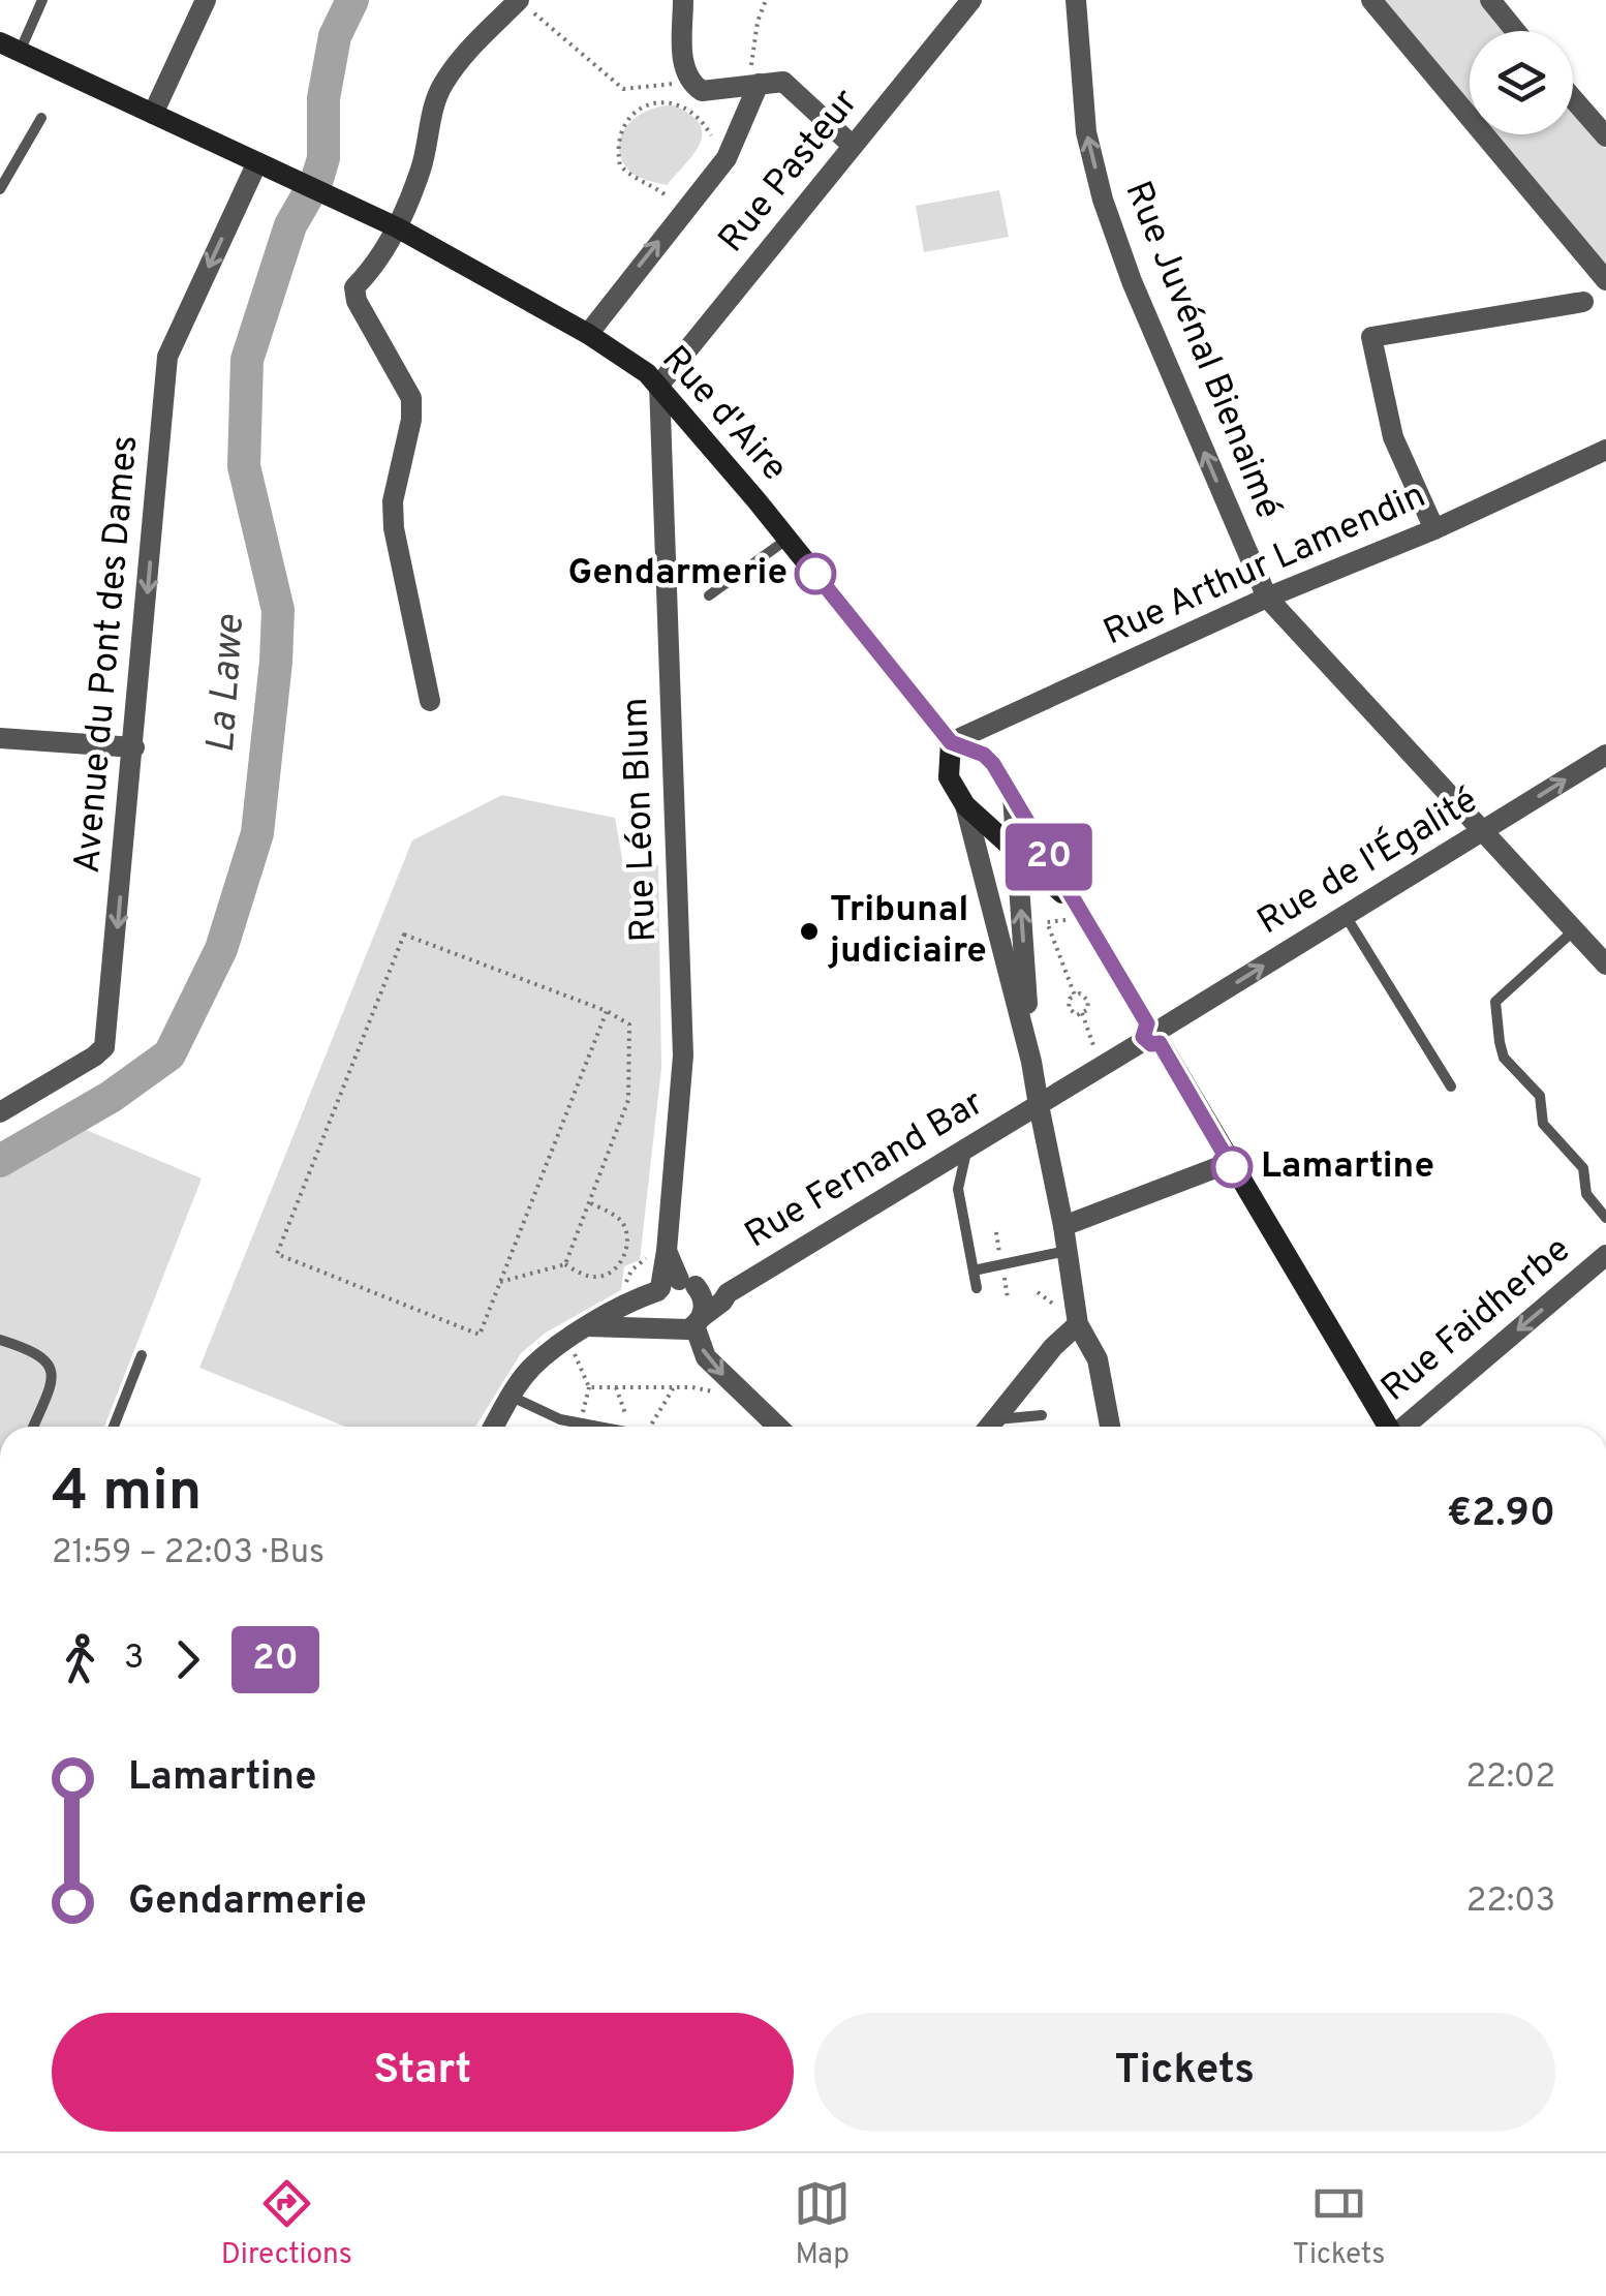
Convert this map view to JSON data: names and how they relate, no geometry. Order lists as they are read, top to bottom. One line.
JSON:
{"streets":{"main road":["Rue d'Aire"],"street":["Rue Pasteur","Rue Juvénal Bienaimé","Rue Arthur Lamendin","Avenue du Pont des Dames","Rue Léon Blum","Rue de l'Égalité","Rue Fernand Bar","Rue Faidherbe"]},"crossings":[["Rue Pasteur","Rue d'Aire"],["Rue Pasteur","Rue Léon Blum"],["Rue Juvénal Bienaimé","Rue Arthur Lamendin"],["Rue Juvénal Bienaimé","Rue de l'Égalité"],["Rue d'Aire","Rue Arthur Lamendin"],["Rue d'Aire","Avenue du Pont des Dames"],["Rue d'Aire","Rue Léon Blum"],["Rue Léon Blum","Rue Fernand Bar"],["Rue de l'Égalité","Rue Fernand Bar"]],"one_way":["Rue Juvénal Bienaimé","Avenue du Pont des Dames","Rue de l'Égalité","Rue Faidherbe"],"water":["La Lawe"],"places":["Gendarmerie","Tribunal judiciaire","Lamartine"],"lines":["bus line 20"],"page":{"on_map":"20","heading":["4 min","21:59 – 22:03 · Bus","€2.90"],"legs":["3","20"],"list":[{"name":"Lamartine","value":"22:02"},{"name":"Gendarmerie","value":"22:03"}],"buttons":["Start","Tickets"],"tabs":["Directions","Map","Tickets"]}}
